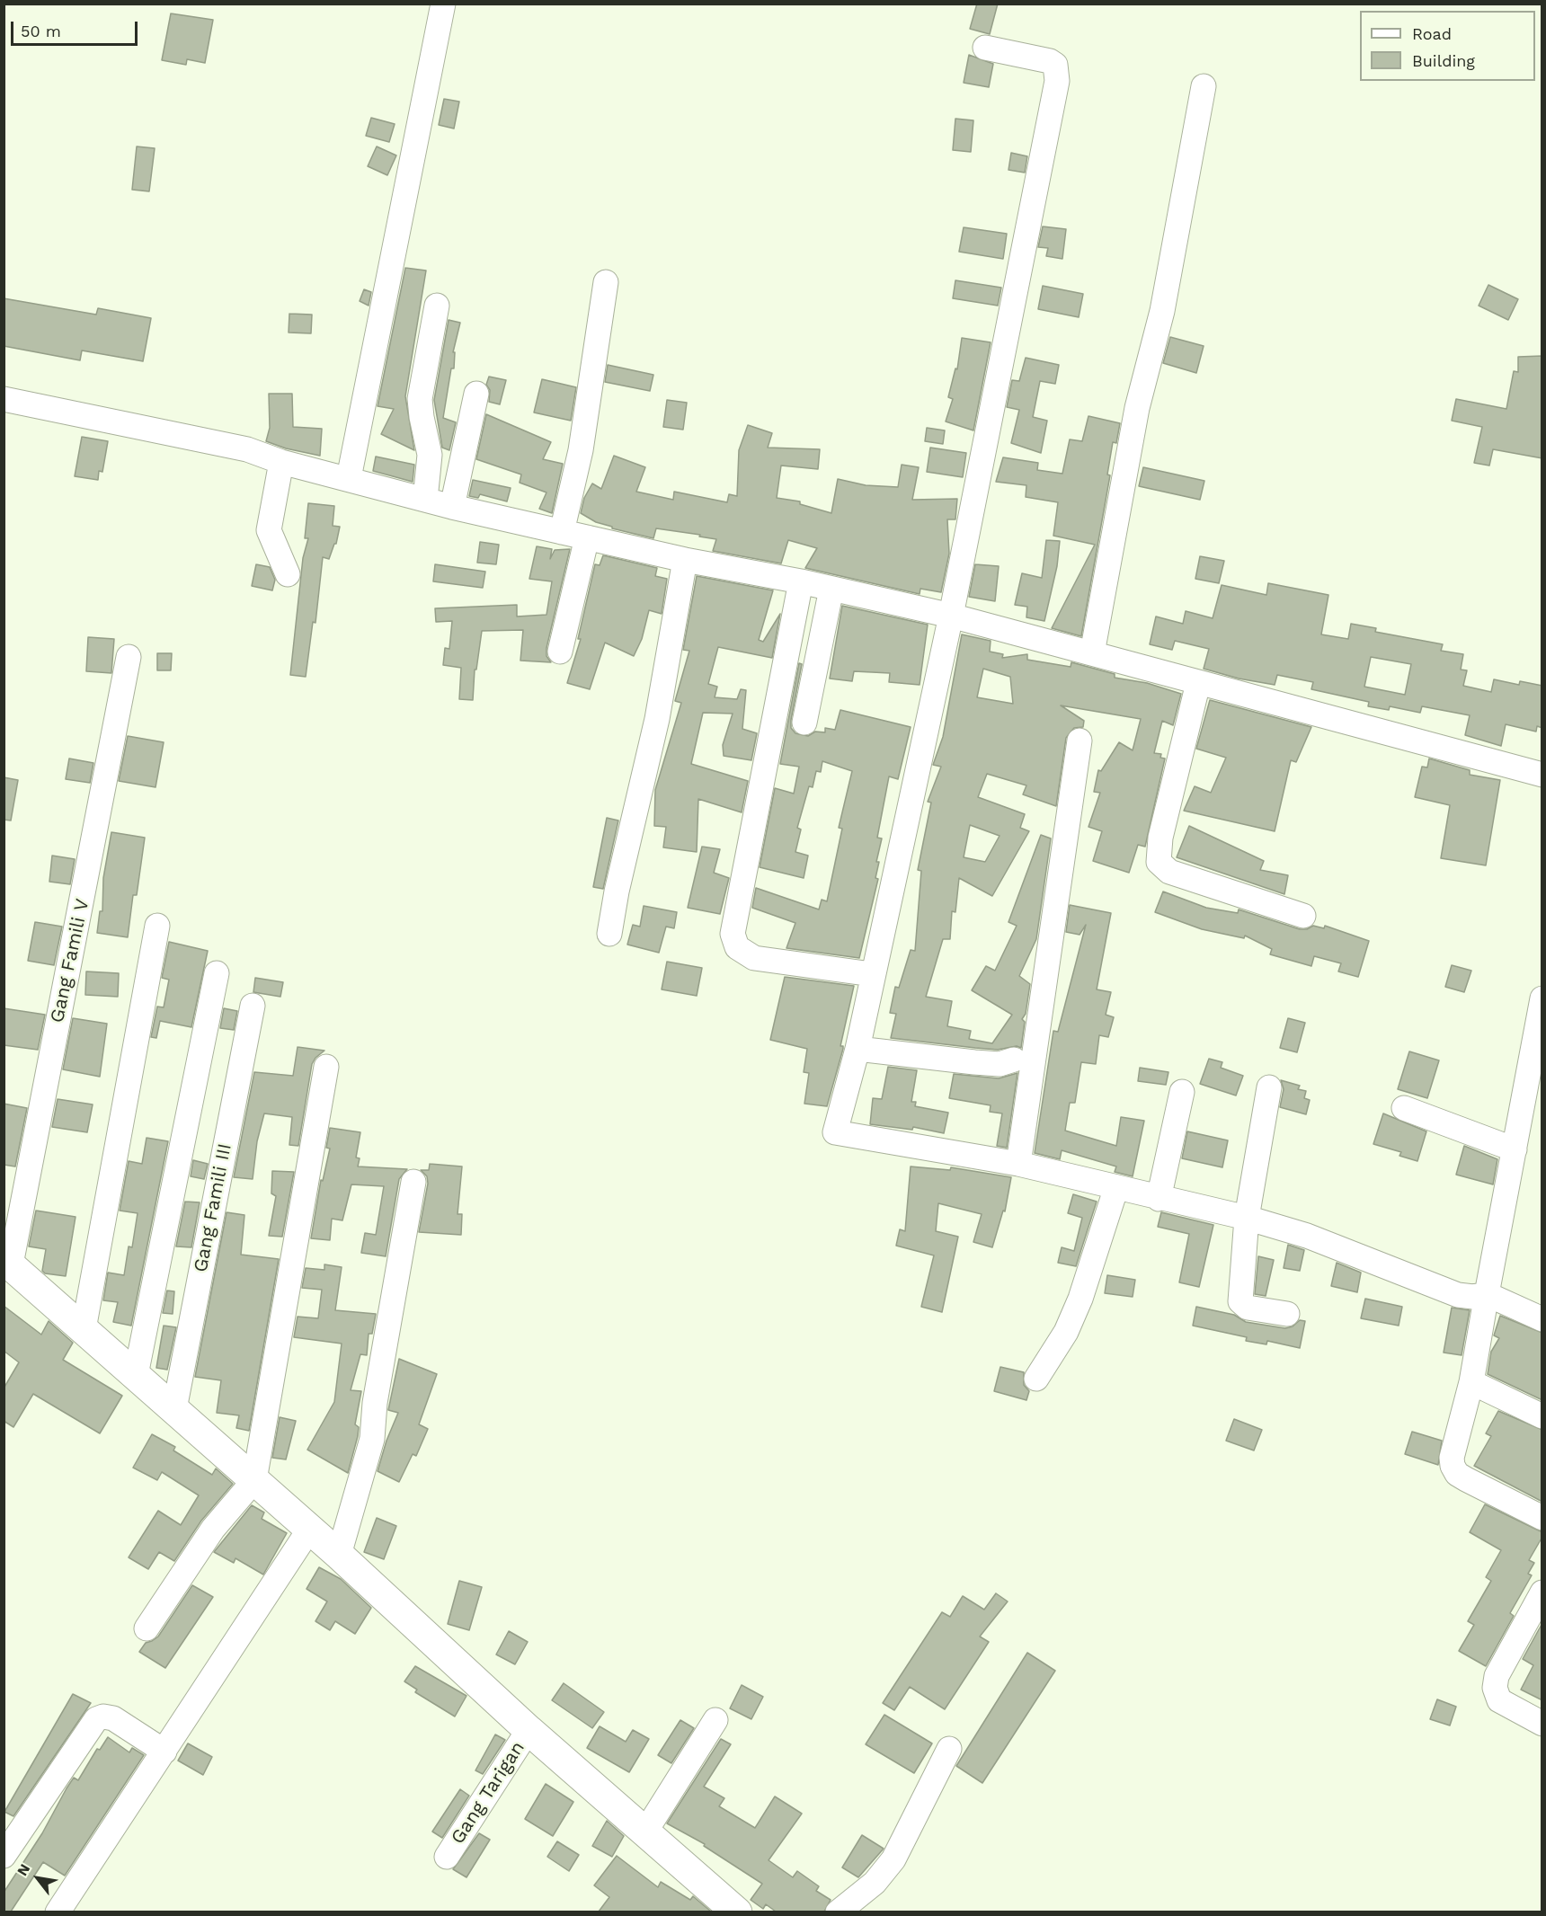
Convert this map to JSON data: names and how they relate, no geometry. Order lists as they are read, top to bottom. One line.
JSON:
{"streets":{"street":["Gang Famili V","Gang Famili III","Gang Tarigan"]},"legend":["Road","Building"],"scale_bar":"50 m","north":"top left"}
